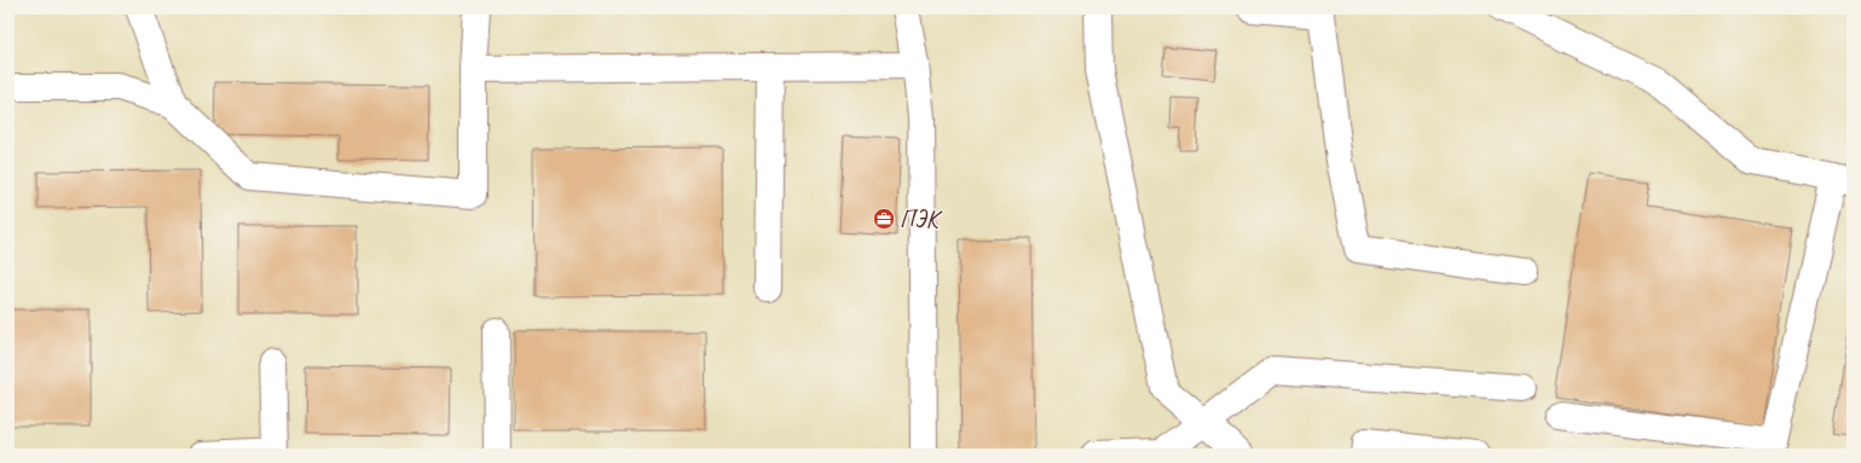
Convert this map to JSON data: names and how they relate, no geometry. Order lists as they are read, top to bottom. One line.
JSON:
{"places":{"office":["ПЭК"]}}
